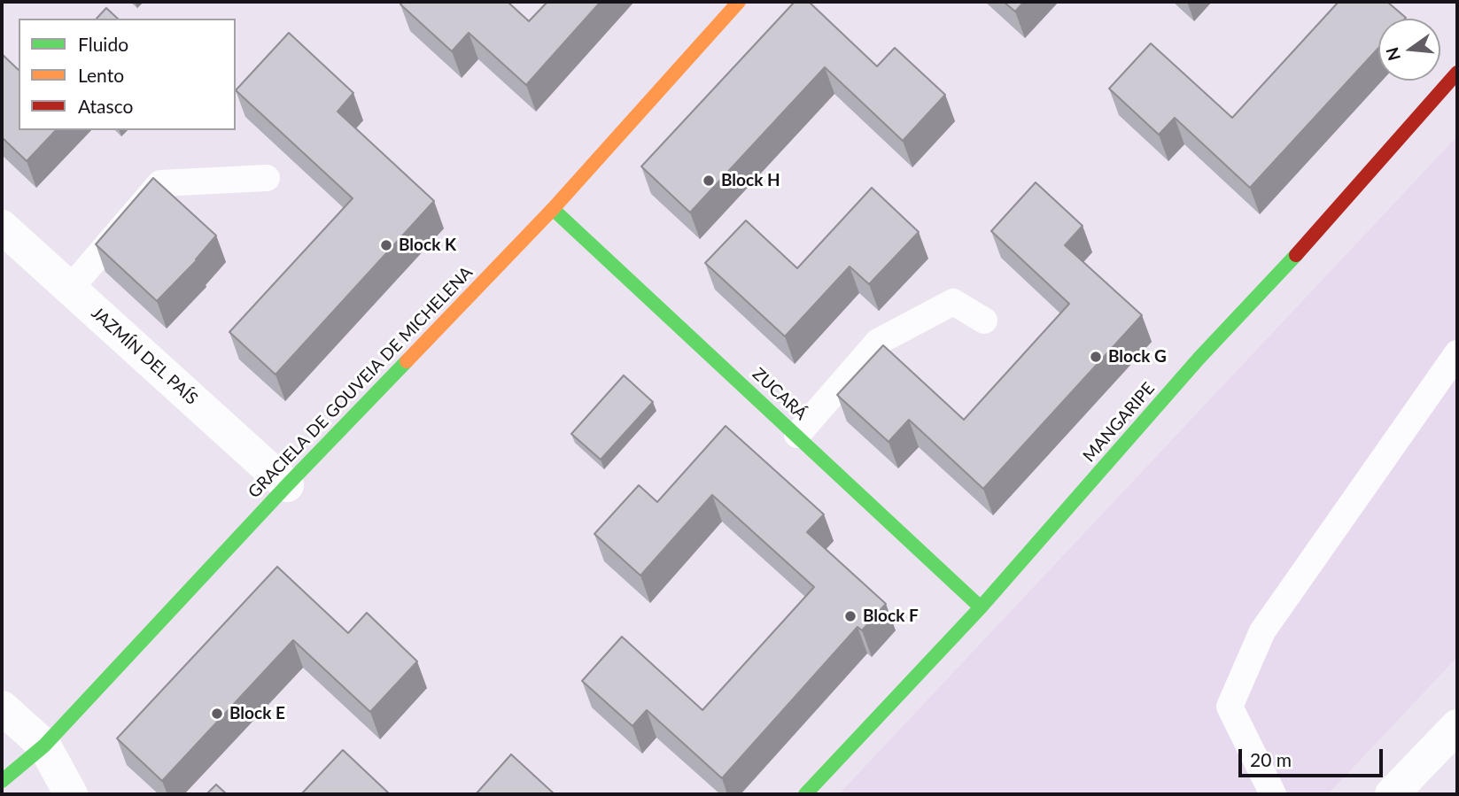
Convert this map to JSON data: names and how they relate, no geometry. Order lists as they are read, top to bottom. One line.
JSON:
{"streets":{"street":["JAZMÍN DEL PAÍS","GRACIELA DE GOUVEIA DE MICHELENA","ZUCARÁ","MANGARIPE"]},"crossings":[["JAZMÍN DEL PAÍS","GRACIELA DE GOUVEIA DE MICHELENA"],["GRACIELA DE GOUVEIA DE MICHELENA","ZUCARÁ"],["ZUCARÁ","MANGARIPE"]],"places":["Block H","Block K","Block G","Block F","Block E"],"legend":["Fluido","Lento","Atasco"],"scale_bar":"20 m","north":"left"}
